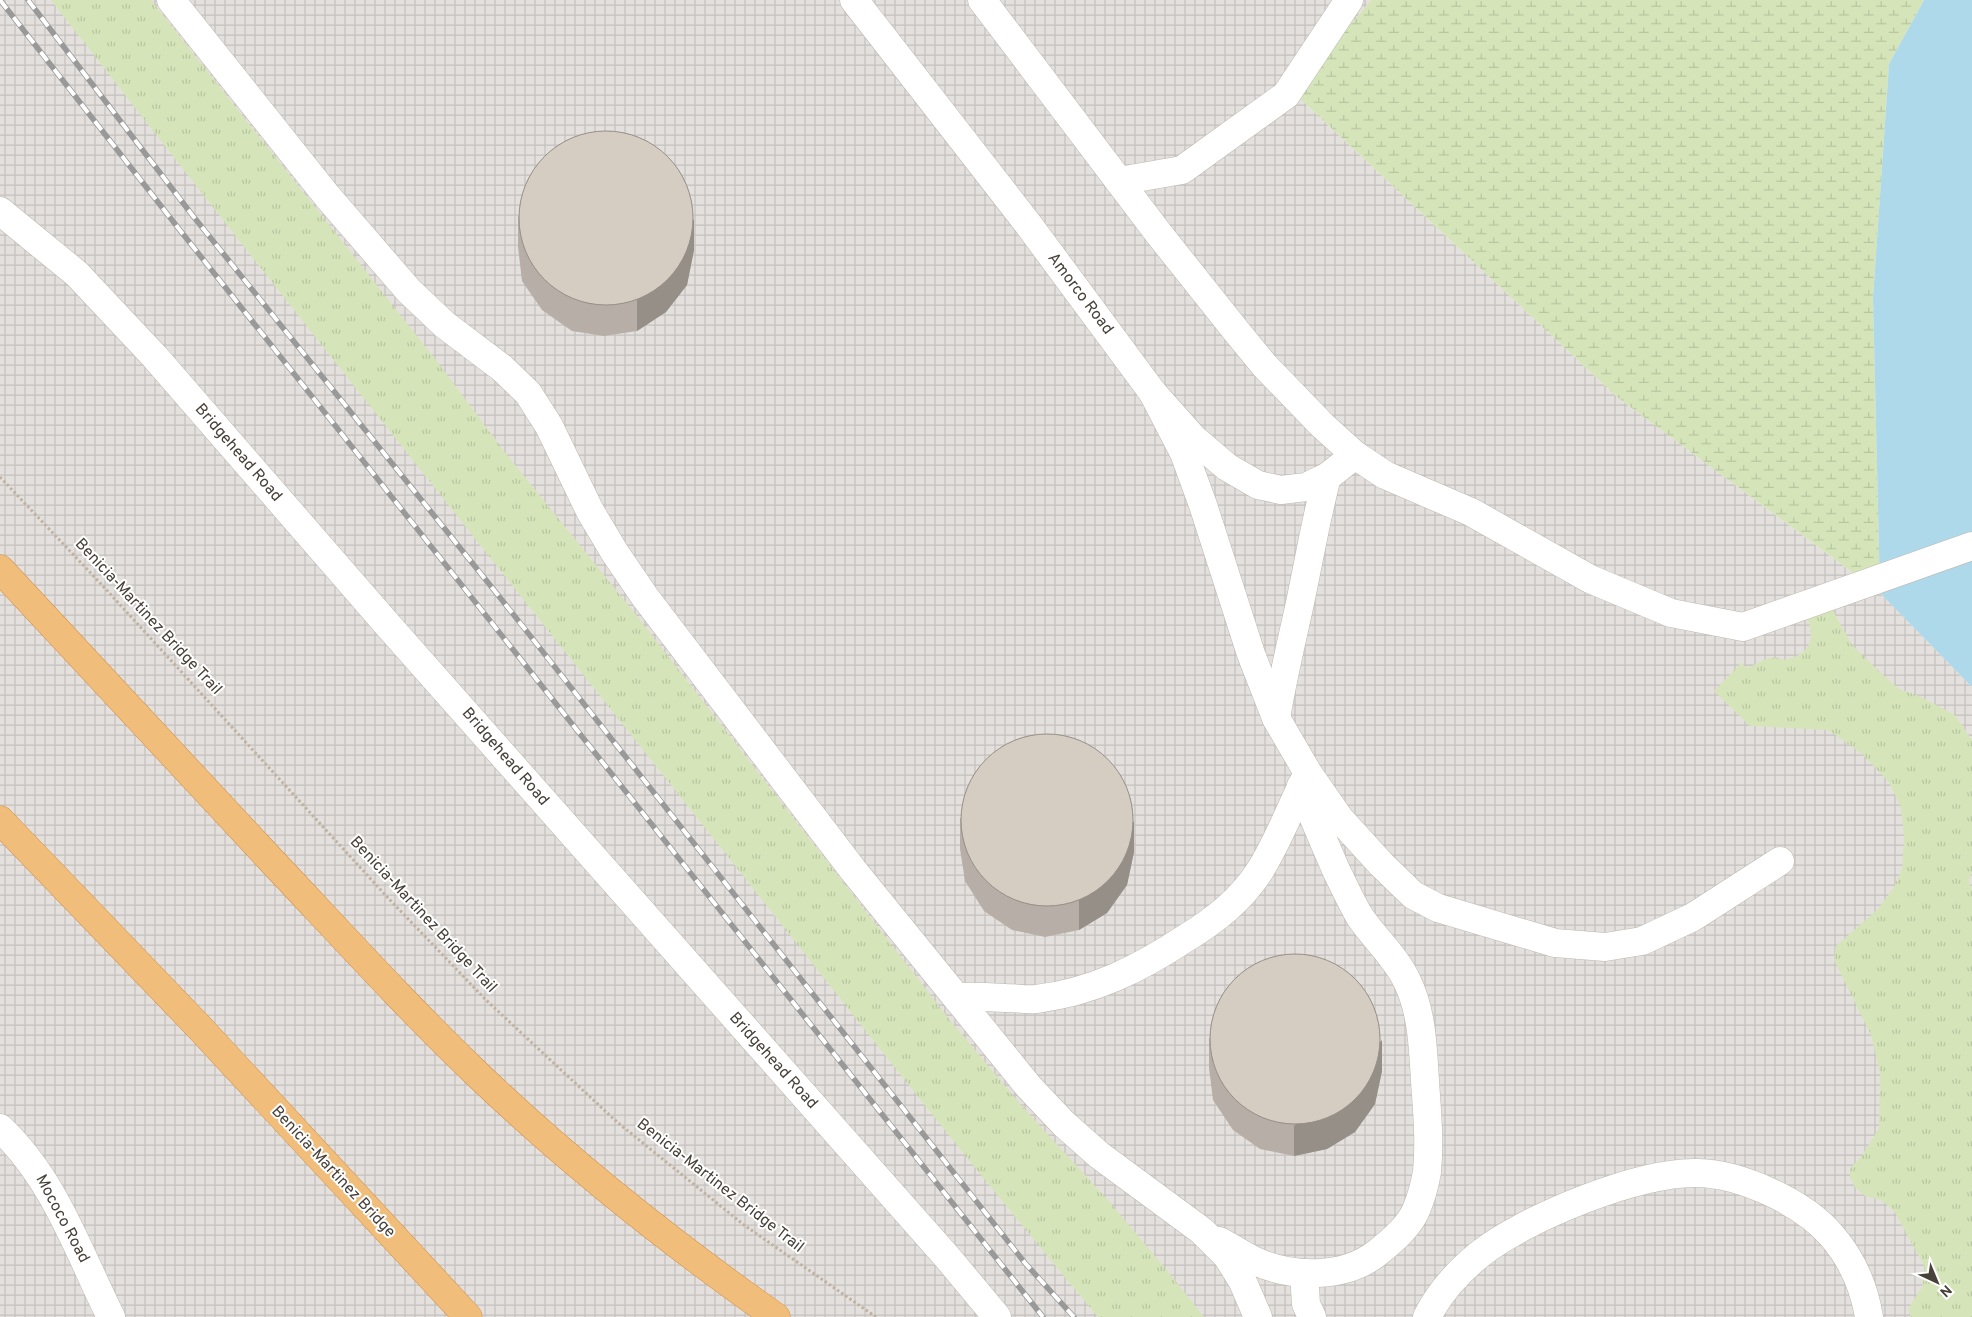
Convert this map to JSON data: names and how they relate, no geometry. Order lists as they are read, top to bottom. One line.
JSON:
{"streets":{"highway":["Benicia-Martinez Bridge"],"street":["Amorco Road","Bridgehead Road","Mococo Road"],"path":["Benicia-Martinez Bridge Trail"]},"north":"bottom right"}
